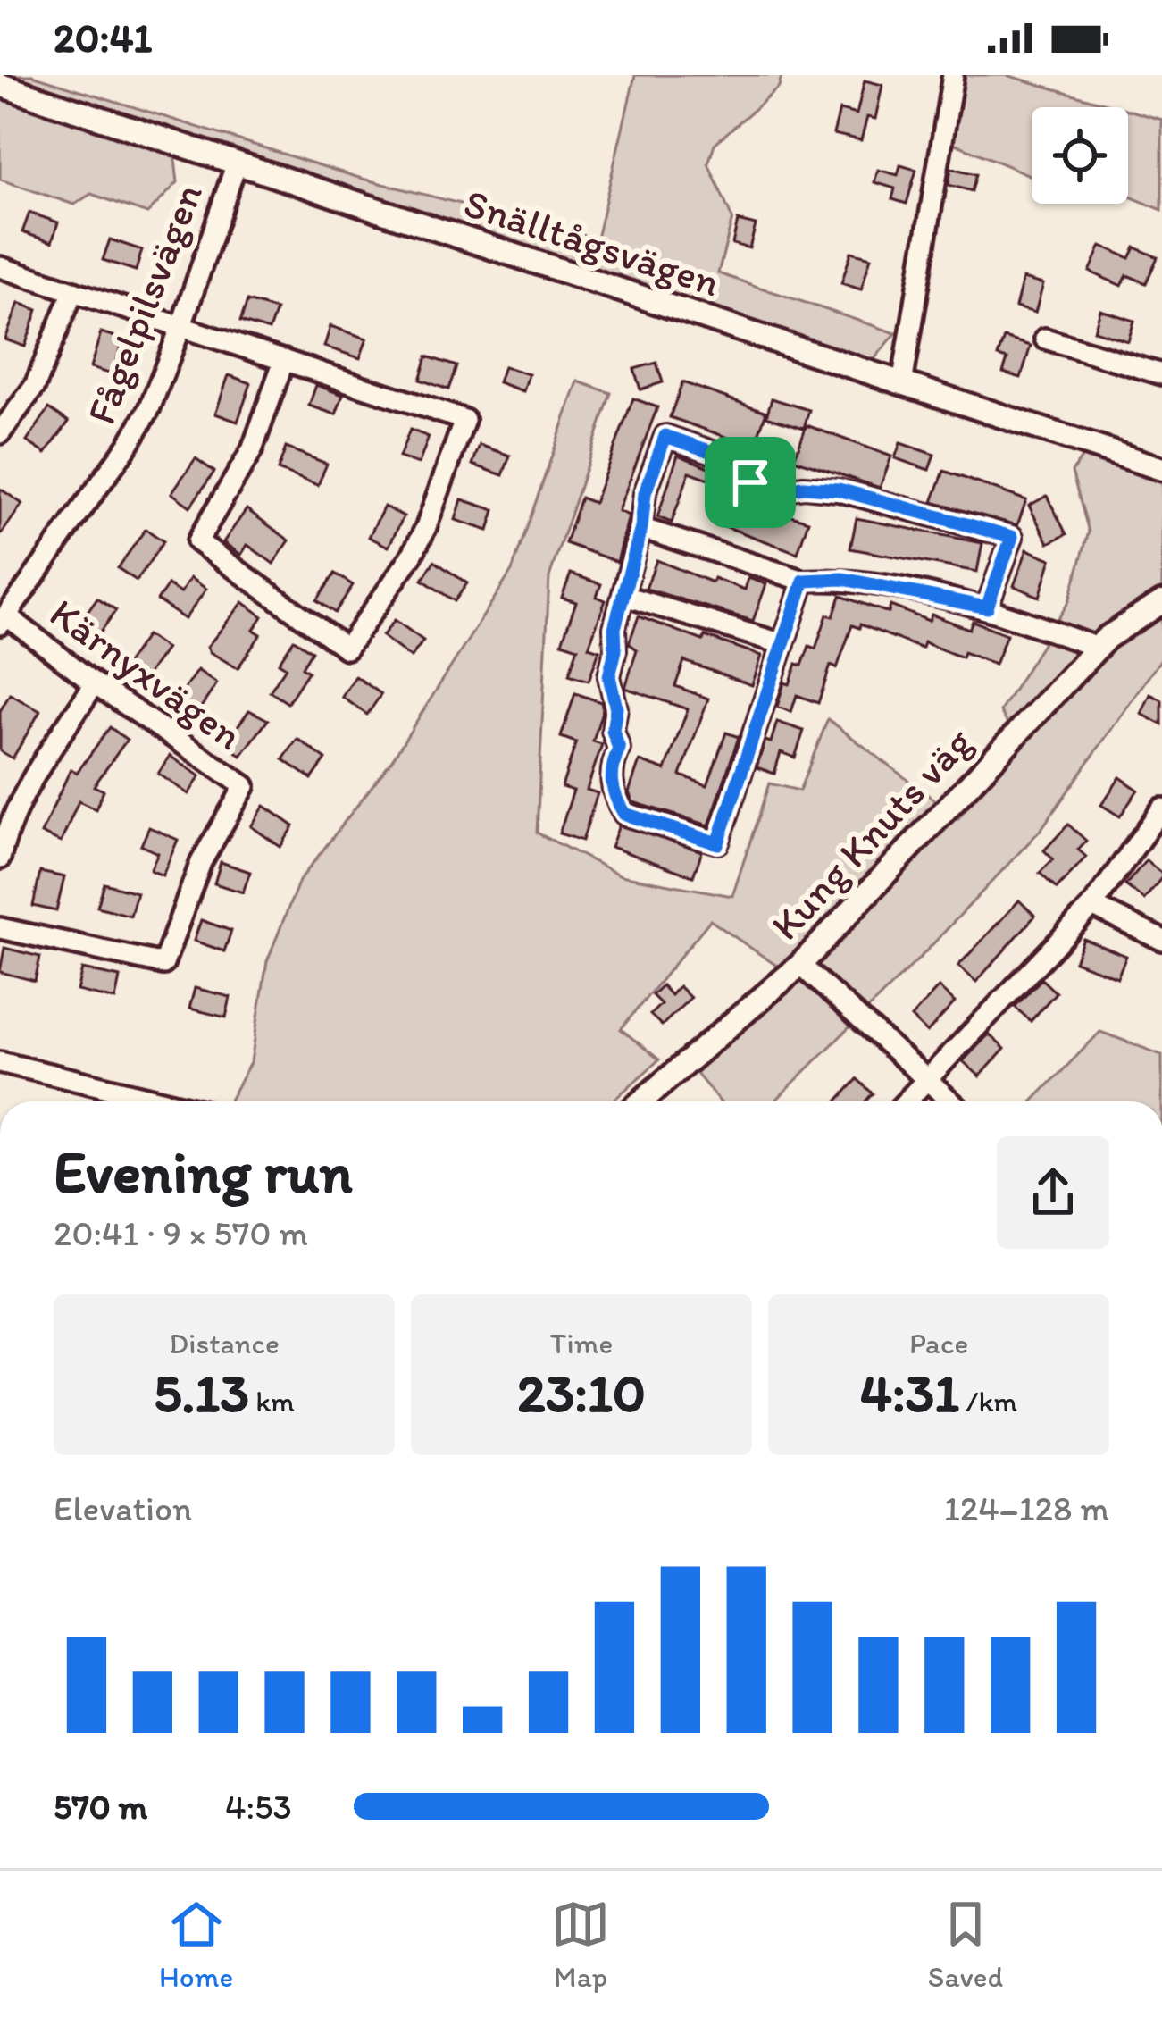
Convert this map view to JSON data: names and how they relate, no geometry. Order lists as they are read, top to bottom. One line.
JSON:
{"streets":{"street":["Snälltågsvägen","Fågelpilsvägen","Kärnyxvägen","Kung Knuts väg"]},"crossings":[["Snälltågsvägen","Fågelpilsvägen"],["Fågelpilsvägen","Kärnyxvägen"]],"page":{"status":"20:41","heading":["Evening run","20:41 · 9 × 570 m"],"stats":[["Distance","5.13 km"],["Time","23:10"],["Pace","4:31 /km"]],"chart":["Elevation","124–128 m"],"list":[{"name":"570 m","note":"4:53"}],"tabs":["Home","Map","Saved"]}}
